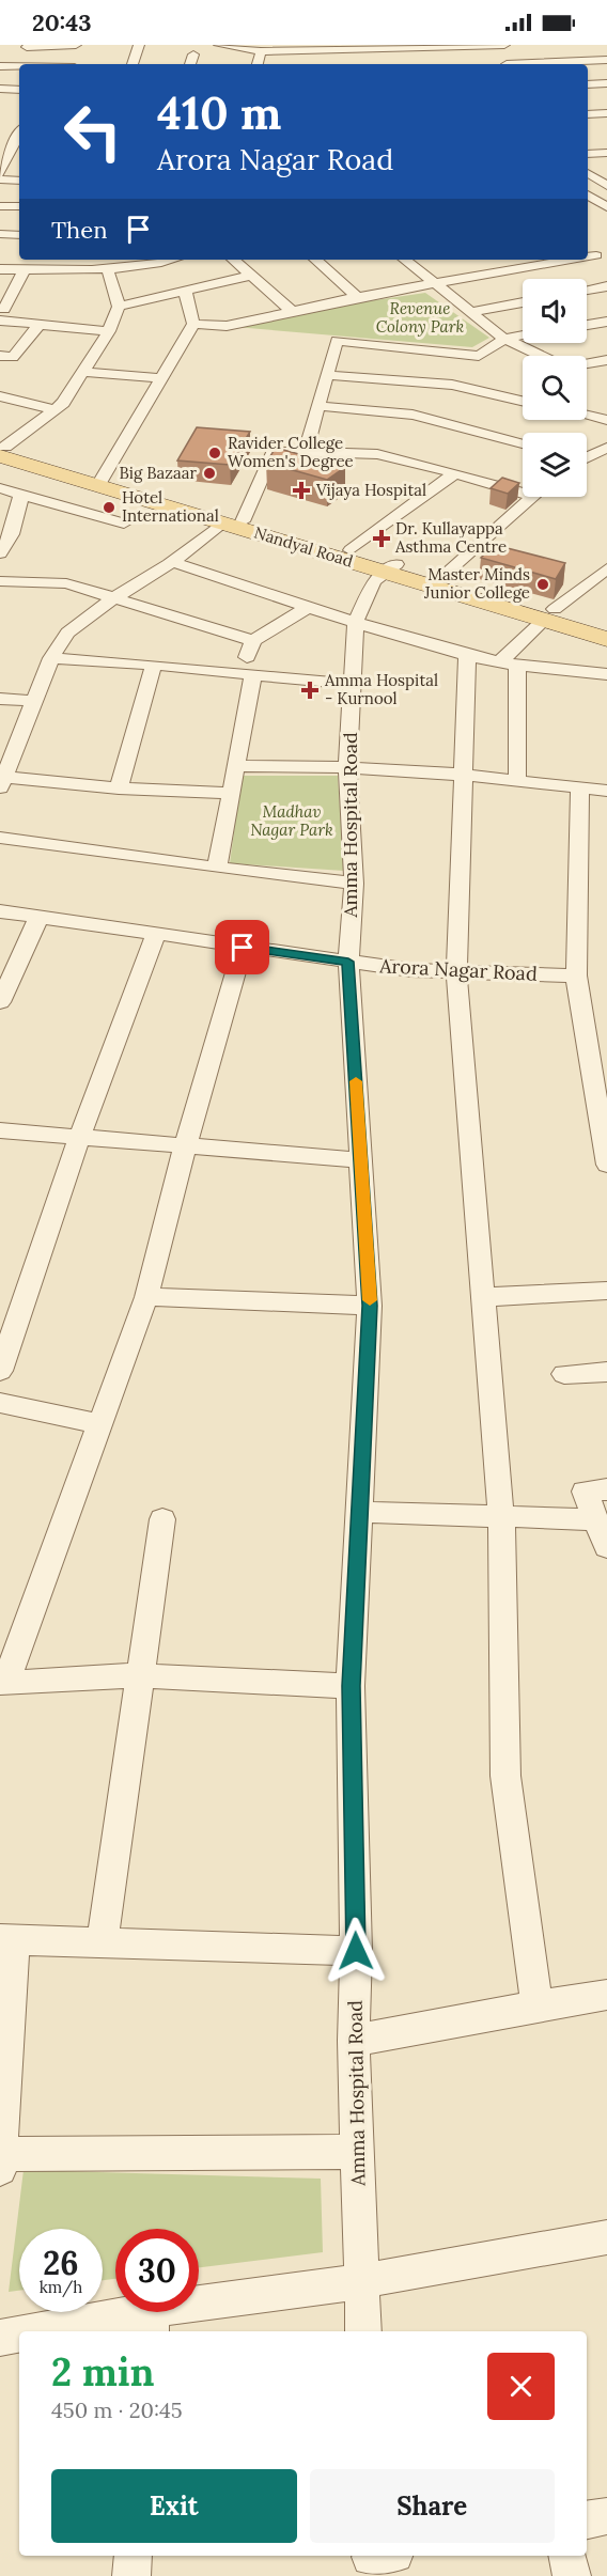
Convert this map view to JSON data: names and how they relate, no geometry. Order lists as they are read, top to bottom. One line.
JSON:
{"streets":{"main road":["Nandyal Road"],"street":["Amma Hospital Road","Arora Nagar Road"]},"crossings":[["Amma Hospital Road","Arora Nagar Road"]],"parks":["Revenue Colony Park","Madhav Nagar Park"],"places":{"other":["Ravider College Women's Degree","Big Bazaar","Hotel International","Master Minds Junior College"],"health":["Vijaya Hospital","Dr. Kullayappa Asthma Centre","Amma Hospital - Kurnool"]},"page":{"status":"20:43","turn":["410 m","Arora Nagar Road"],"then":"Then","speed":"26 km/h","limit":"30","heading":["2 min","450 m · 20:45"],"buttons":["Exit","Share"]}}
